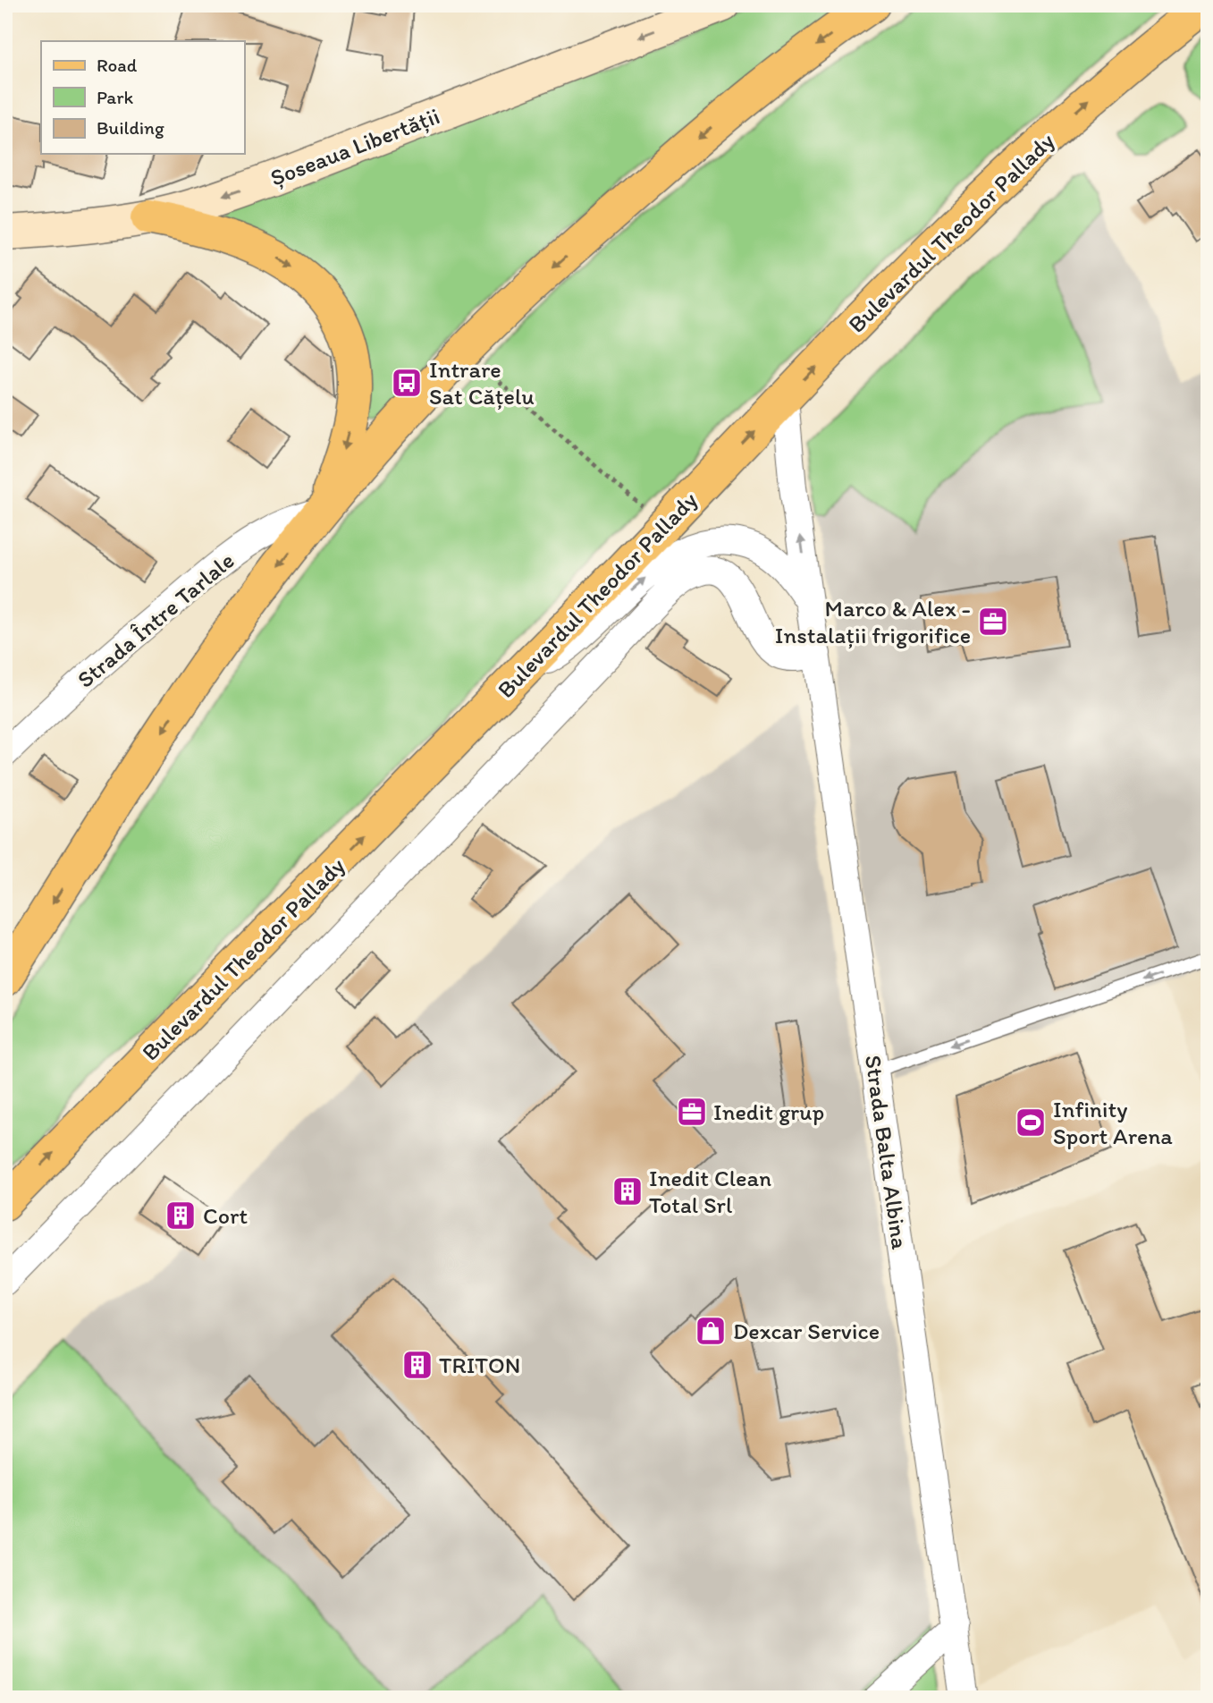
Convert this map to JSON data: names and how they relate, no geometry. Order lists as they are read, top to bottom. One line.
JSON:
{"streets":{"main road":["Șoseaua Libertății","Bulevardul Theodor Pallady"],"street":["Strada Între Tarlale","Strada Balta Albina"]},"crossings":[["Bulevardul Theodor Pallady","Strada Balta Albina"]],"places":{"bus stop":["Intrare Sat Cățelu"],"office":["Marco & Alex - Instalații frigorifice","Inedit grup"],"sports":["Infinity Sport Arena"],"building":["Inedit Clean Total Srl","Cort","TRITON"],"shop":["Dexcar Service"]},"legend":["Road","Park","Building"]}
